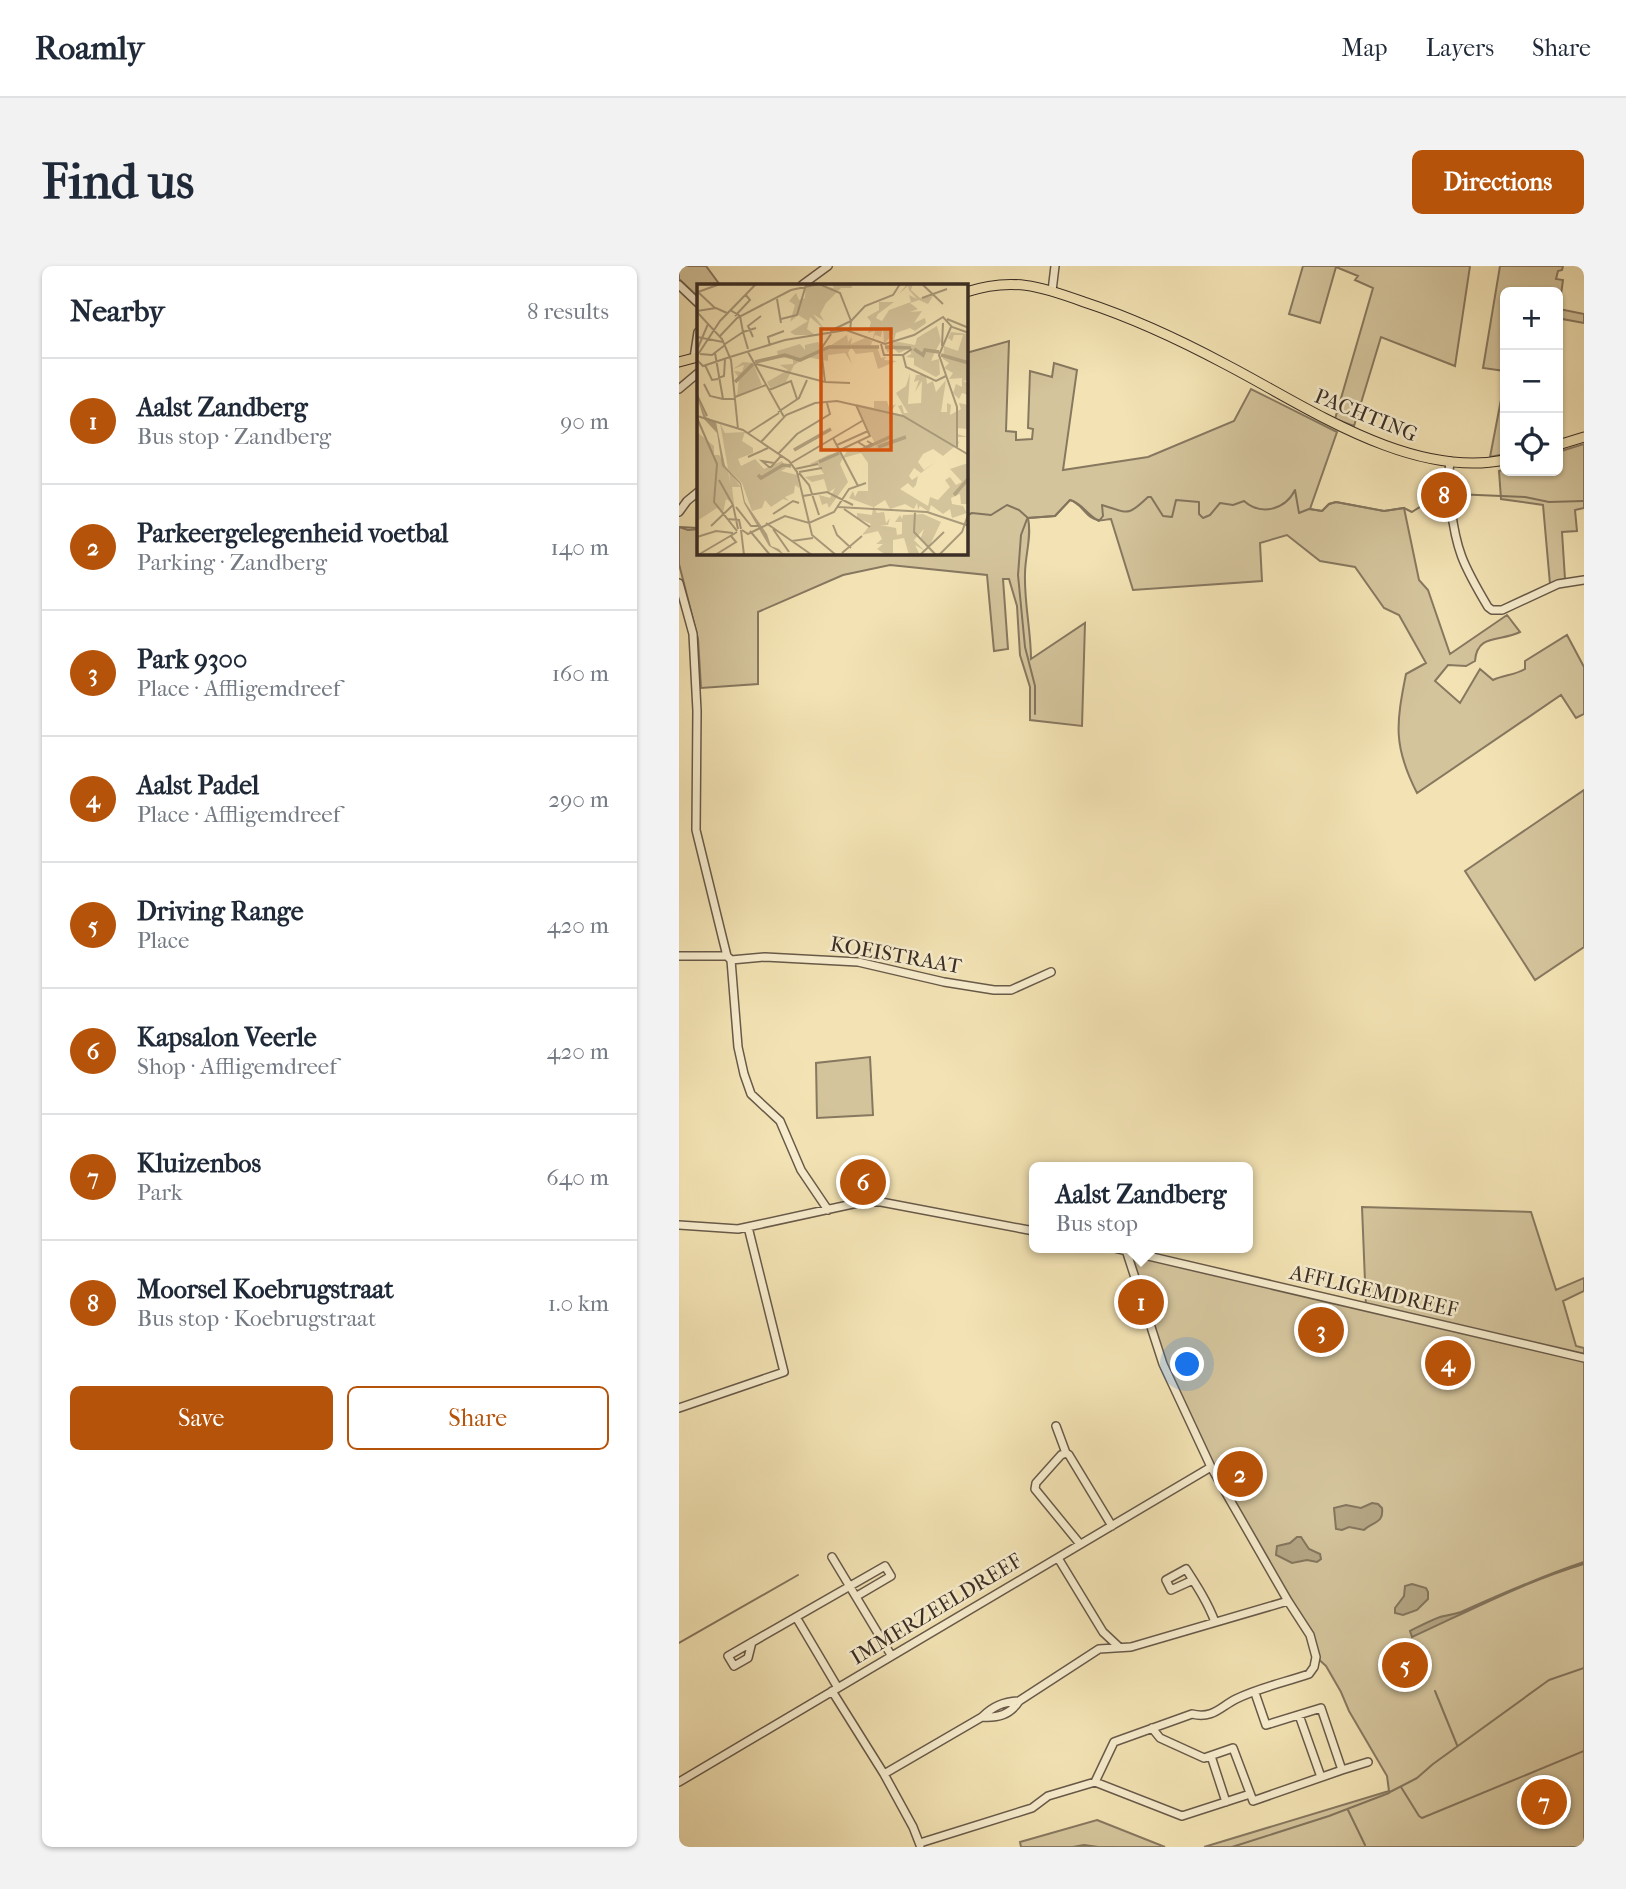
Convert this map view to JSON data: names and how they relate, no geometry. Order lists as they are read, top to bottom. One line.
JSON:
{"streets":{"main road":["PACHTING"],"street":["KOEISTRAAT","AFFLIGEMDREEF","IMMERZEELDREEF"]},"page":{"header":"Roamly","nav":["Map","Layers","Share"],"buttons":["Directions",["Save","Share"]],"title":"Find us","heading":["Nearby","8 results"],"map_buttons":["+","−"],"list":[{"mark":"1","name":"Aalst Zandberg","note":"Bus stop · Zandberg","value":"90 m"},{"mark":"2","name":"Parkeergelegenheid voetbal","note":"Parking · Zandberg","value":"140 m"},{"mark":"3","name":"Park 9300","note":"Place · Affligemdreef","value":"160 m"},{"mark":"4","name":"Aalst Padel","note":"Place · Affligemdreef","value":"290 m"},{"mark":"5","name":"Driving Range","note":"Place","value":"420 m"},{"mark":"6","name":"Kapsalon Veerle","note":"Shop · Affligemdreef","value":"420 m"},{"mark":"7","name":"Kluizenbos","note":"Park","value":"640 m"},{"mark":"8","name":"Moorsel Koebrugstraat","note":"Bus stop · Koebrugstraat","value":"1.0 km"}],"pins":["8","6","1","3","4","2","5","7"],"popup":["Aalst Zandberg","Bus stop"]}}
